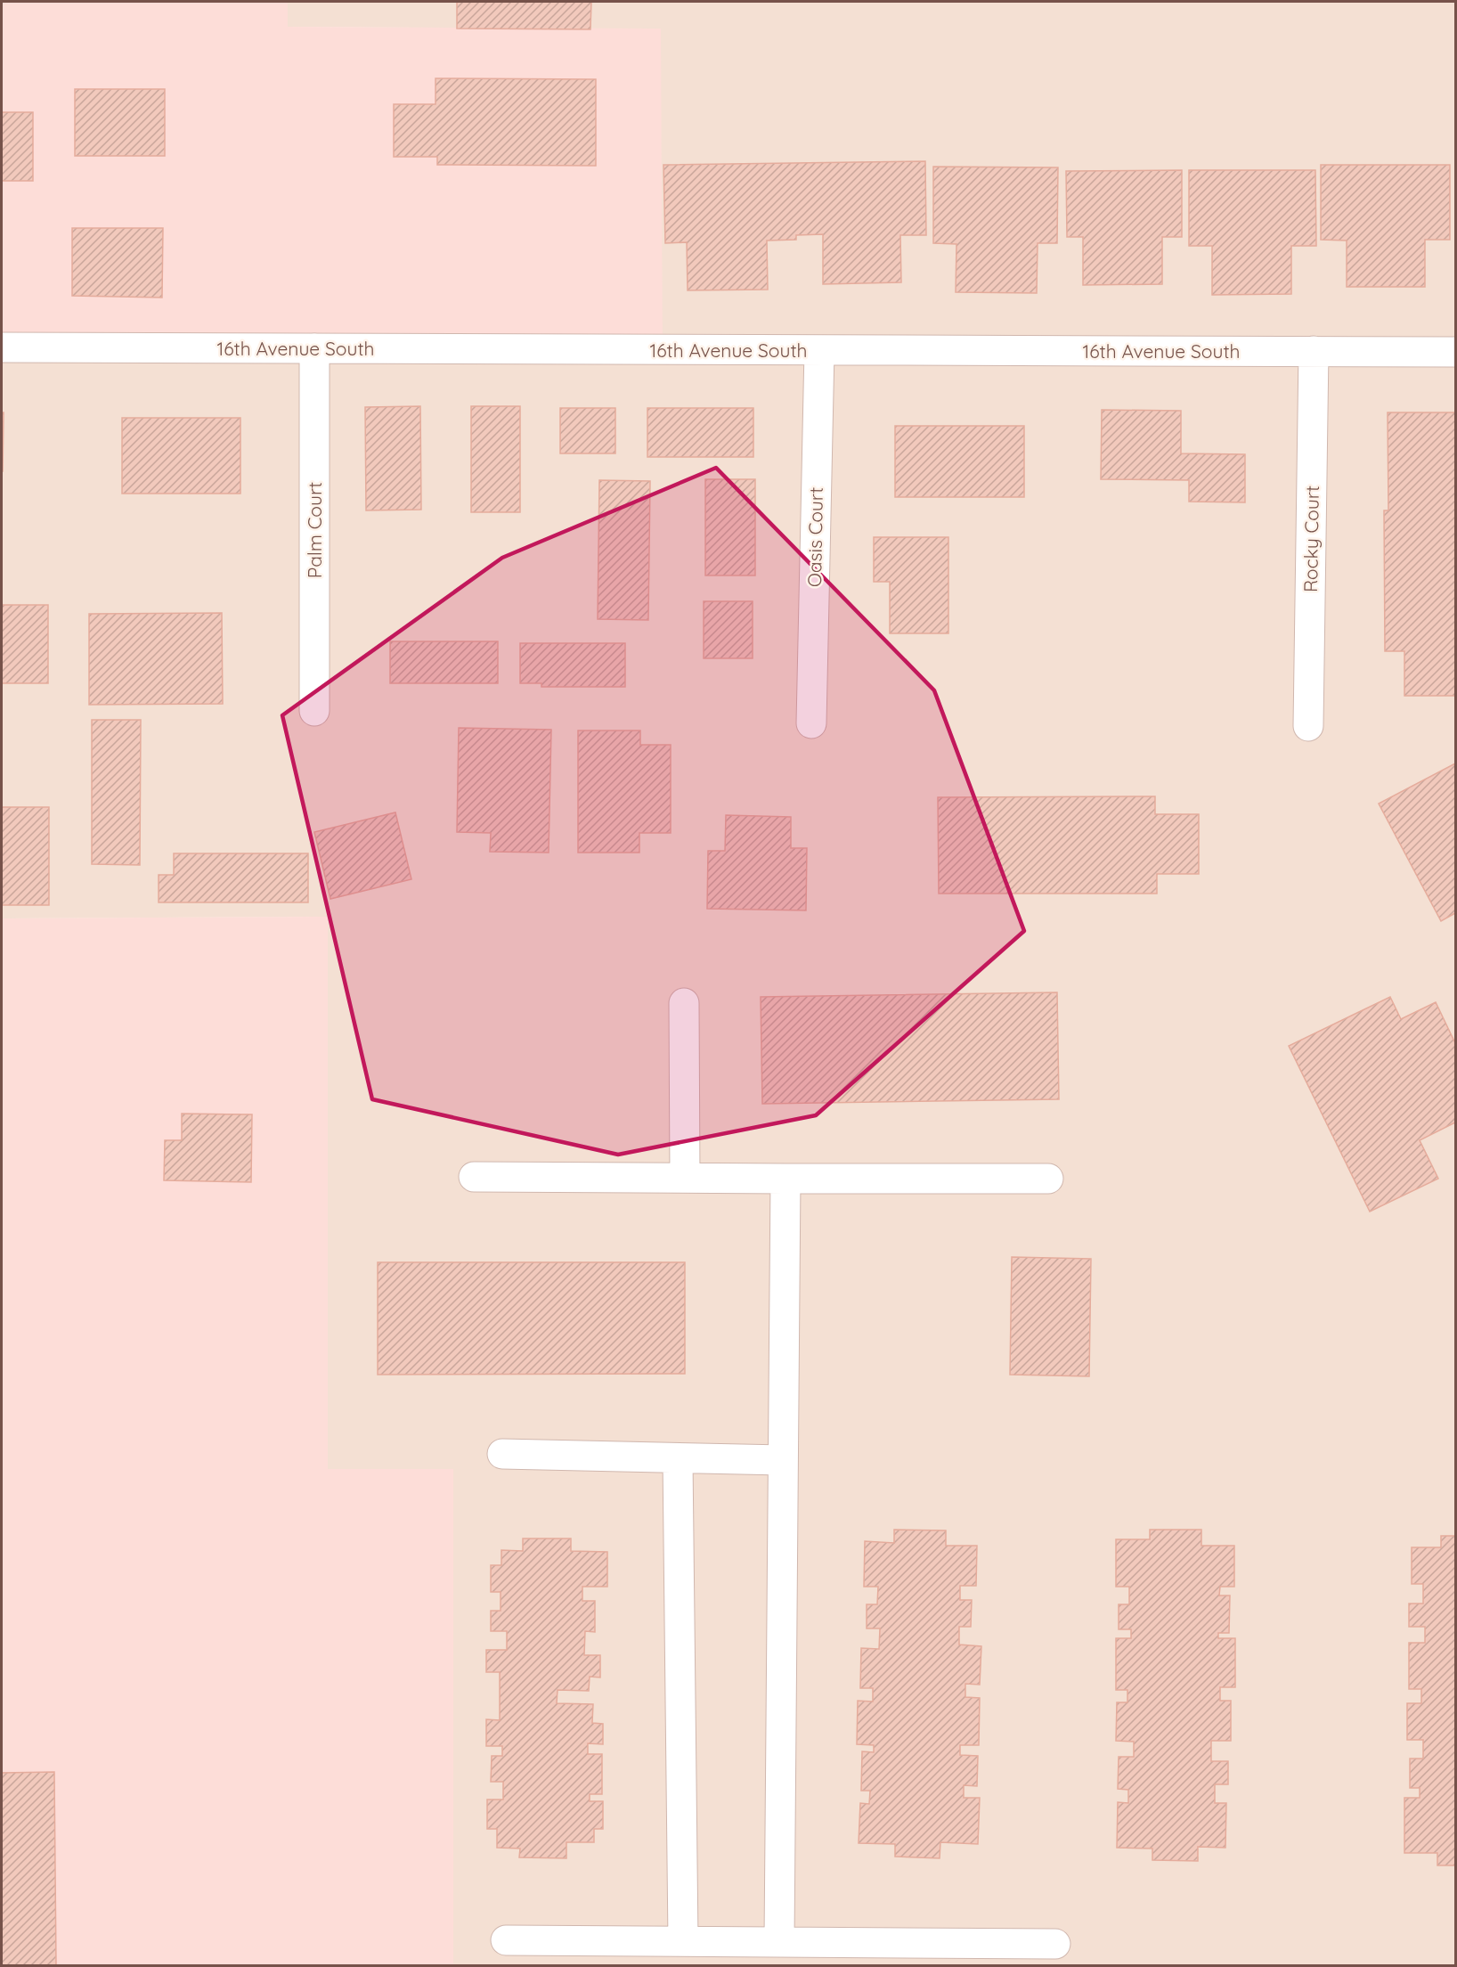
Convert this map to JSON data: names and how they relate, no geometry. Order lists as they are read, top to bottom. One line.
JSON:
{"streets":{"street":["16th Avenue South","Palm Court","Oasis Court","Rocky Court"]},"crossings":[["16th Avenue South","Palm Court"],["16th Avenue South","Oasis Court"],["16th Avenue South","Rocky Court"]]}
